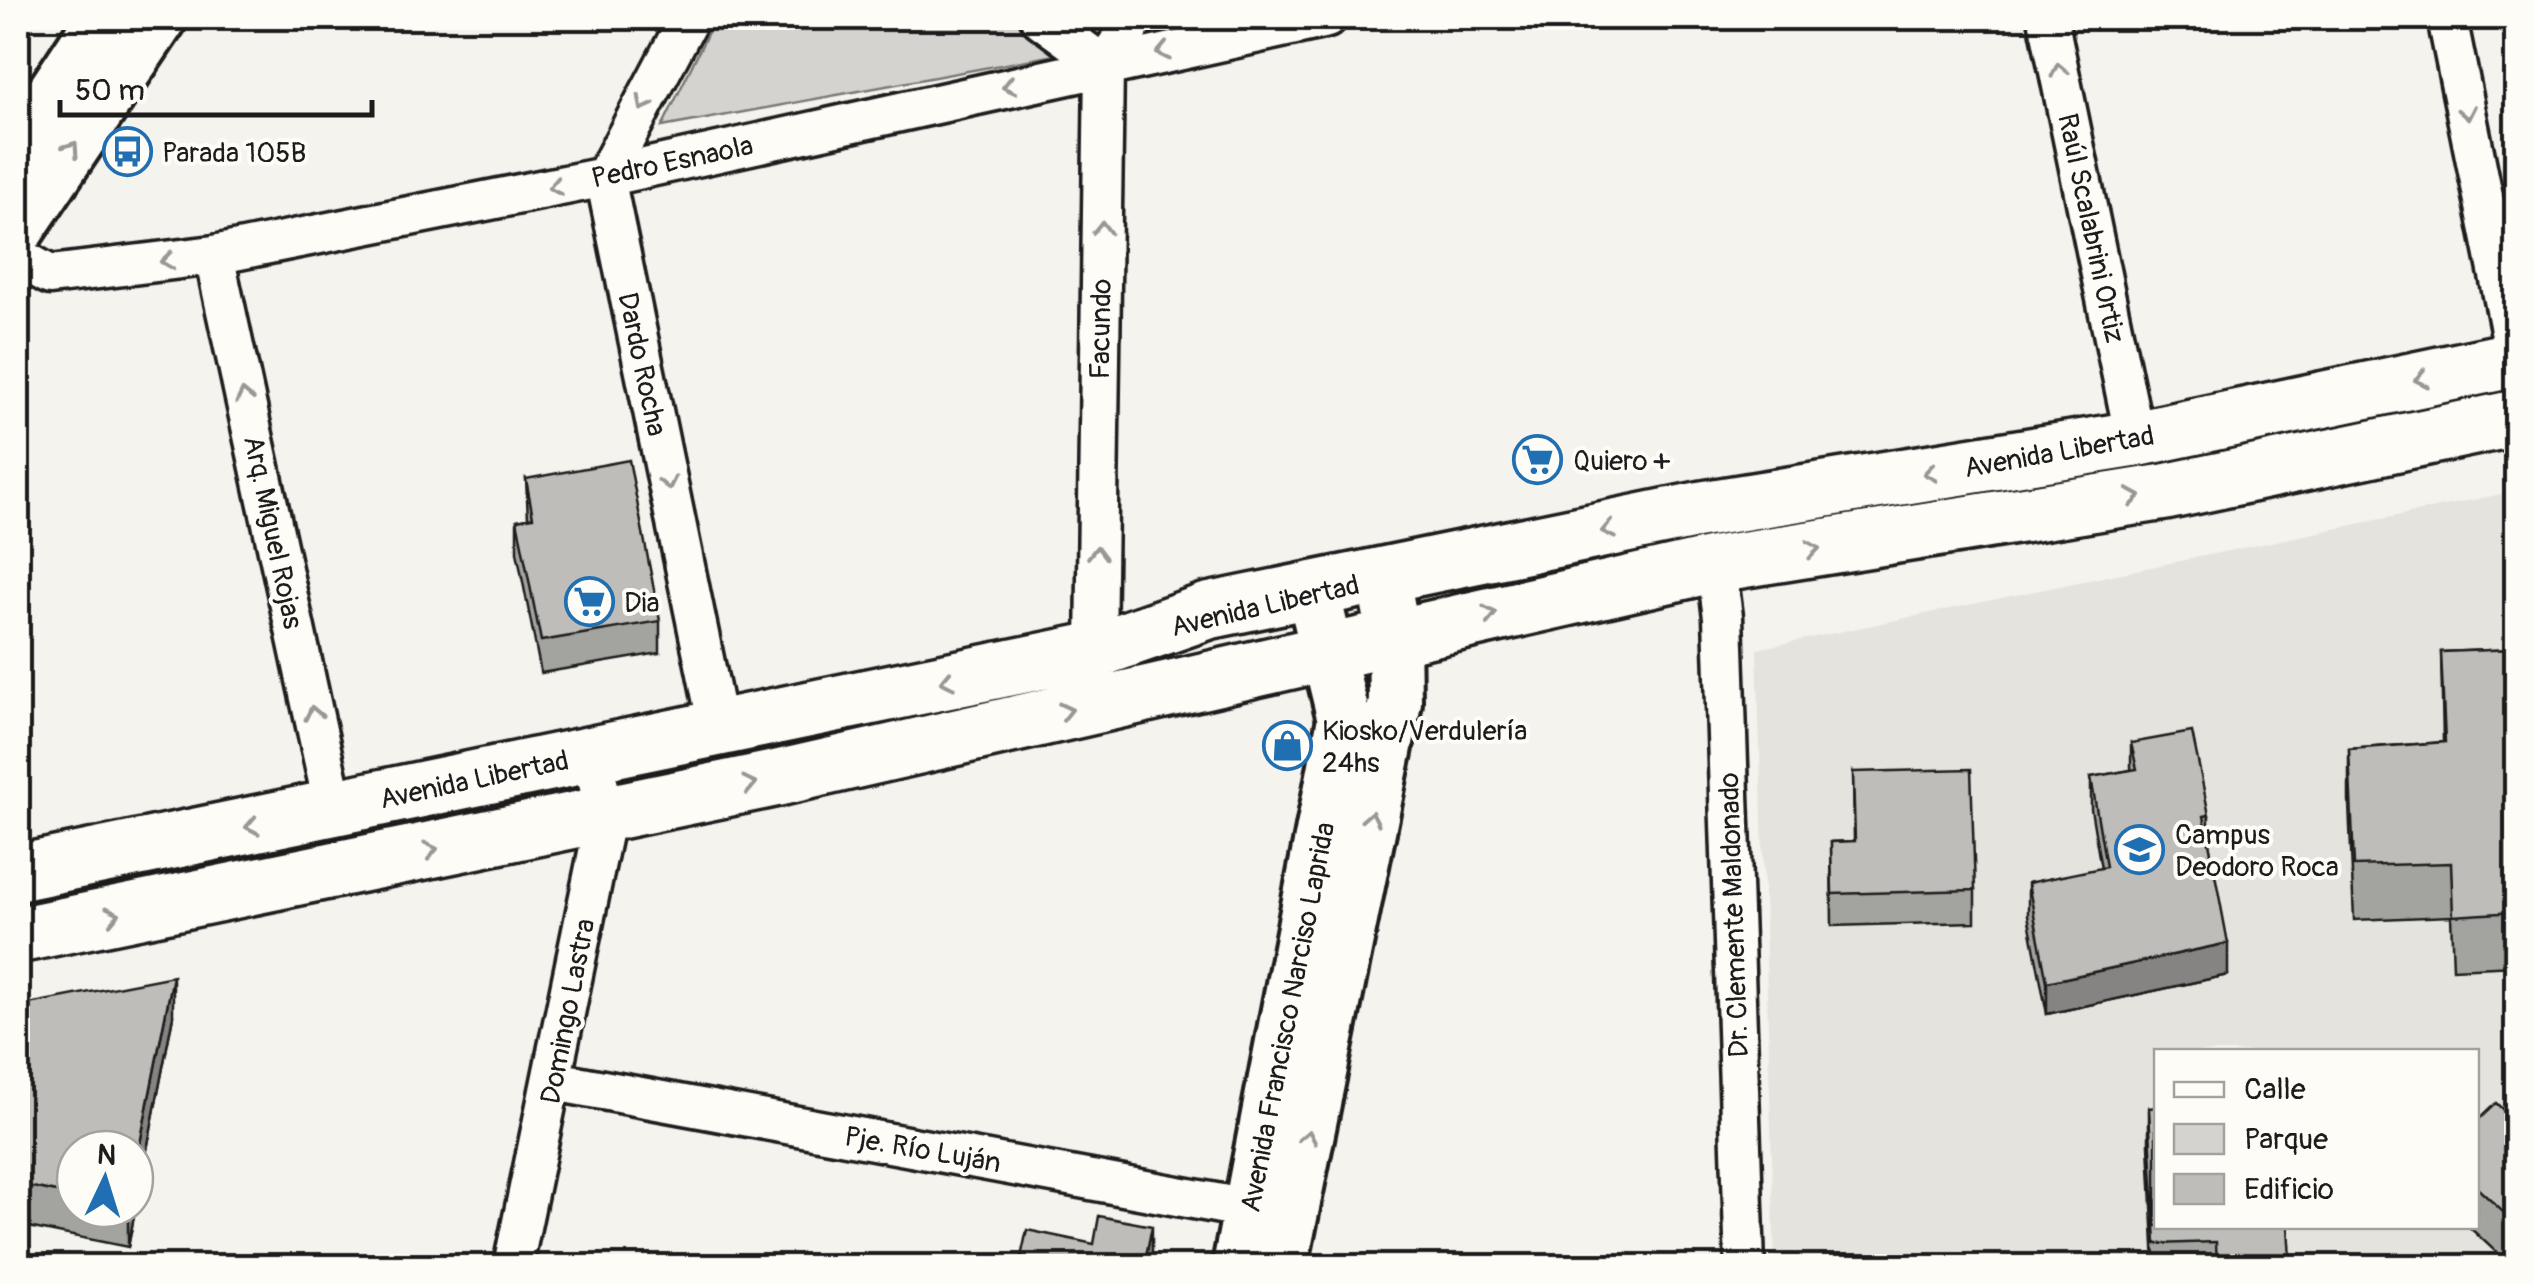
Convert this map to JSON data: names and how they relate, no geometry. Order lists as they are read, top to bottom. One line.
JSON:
{"streets":{"main road":["Avenida Libertad","Avenida Francisco Narciso Laprida"],"street":["Pedro Esnaola","Raúl Scalabrini Ortiz","Facundo","Dardo Rocha","Arq. Miguel Rojas","Dr. Clemente Maldonado","Domingo Lastra","Pje. Río Luján"]},"crossings":[["Pedro Esnaola","Facundo"],["Pedro Esnaola","Dardo Rocha"],["Pedro Esnaola","Arq. Miguel Rojas"],["Raúl Scalabrini Ortiz","Avenida Libertad"],["Facundo","Avenida Libertad"],["Dardo Rocha","Avenida Libertad"],["Avenida Libertad","Arq. Miguel Rojas"],["Avenida Libertad","Dr. Clemente Maldonado"],["Avenida Libertad","Domingo Lastra"],["Avenida Libertad","Avenida Francisco Narciso Laprida"],["Domingo Lastra","Pje. Río Luján"],["Avenida Francisco Narciso Laprida","Pje. Río Luján"]],"one_way":["Pedro Esnaola","Raúl Scalabrini Ortiz","Facundo","Dardo Rocha","Arq. Miguel Rojas"],"places":{"bus stop":["Parada 105B"],"supermarket":["Quiero +","Dia"],"shop":["Kiosko/Verdulería 24hs"],"school or university":["Campus Deodoro Roca"]},"legend":["Calle","Parque","Edificio"],"scale_bar":"50 m","north":"top"}
